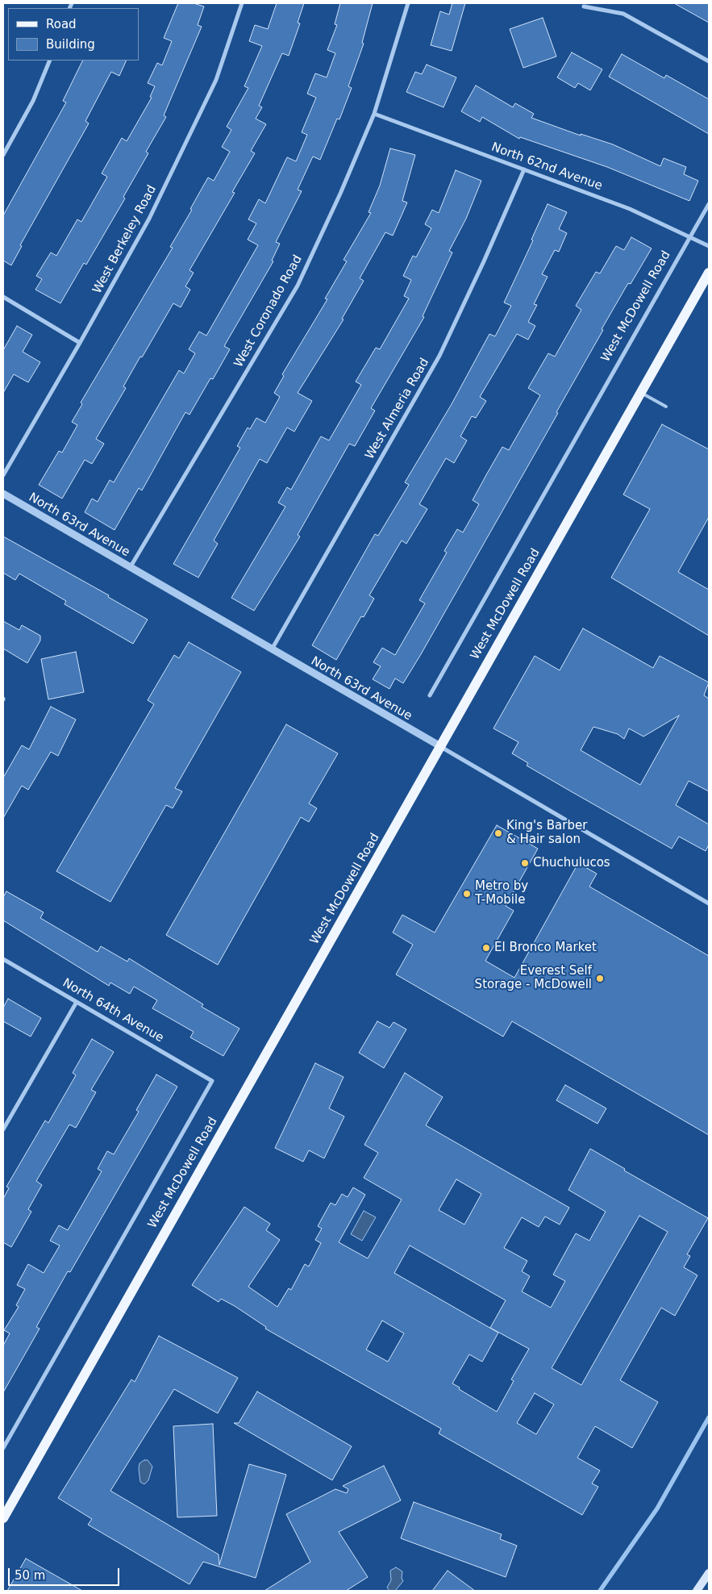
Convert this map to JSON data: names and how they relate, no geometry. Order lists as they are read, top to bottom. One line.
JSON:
{"streets":{"main road":["West McDowell Road"],"street":["North 62nd Avenue","West Berkeley Road","West Coronado Road","West Almeria Road","North 63rd Avenue","North 64th Avenue"]},"crossings":[["North 62nd Avenue","West McDowell Road"],["North 62nd Avenue","West Coronado Road"],["North 62nd Avenue","West Almeria Road"],["West McDowell Road","North 63rd Avenue"],["West McDowell Road","North 64th Avenue"],["West Coronado Road","North 63rd Avenue"],["West Almeria Road","North 63rd Avenue"]],"places":["King's Barber & Hair salon","Chuchulucos","Metro by T-Mobile","El Bronco Market","Everest Self Storage - McDowell"],"legend":["Road","Building"],"scale_bar":"50 m"}
